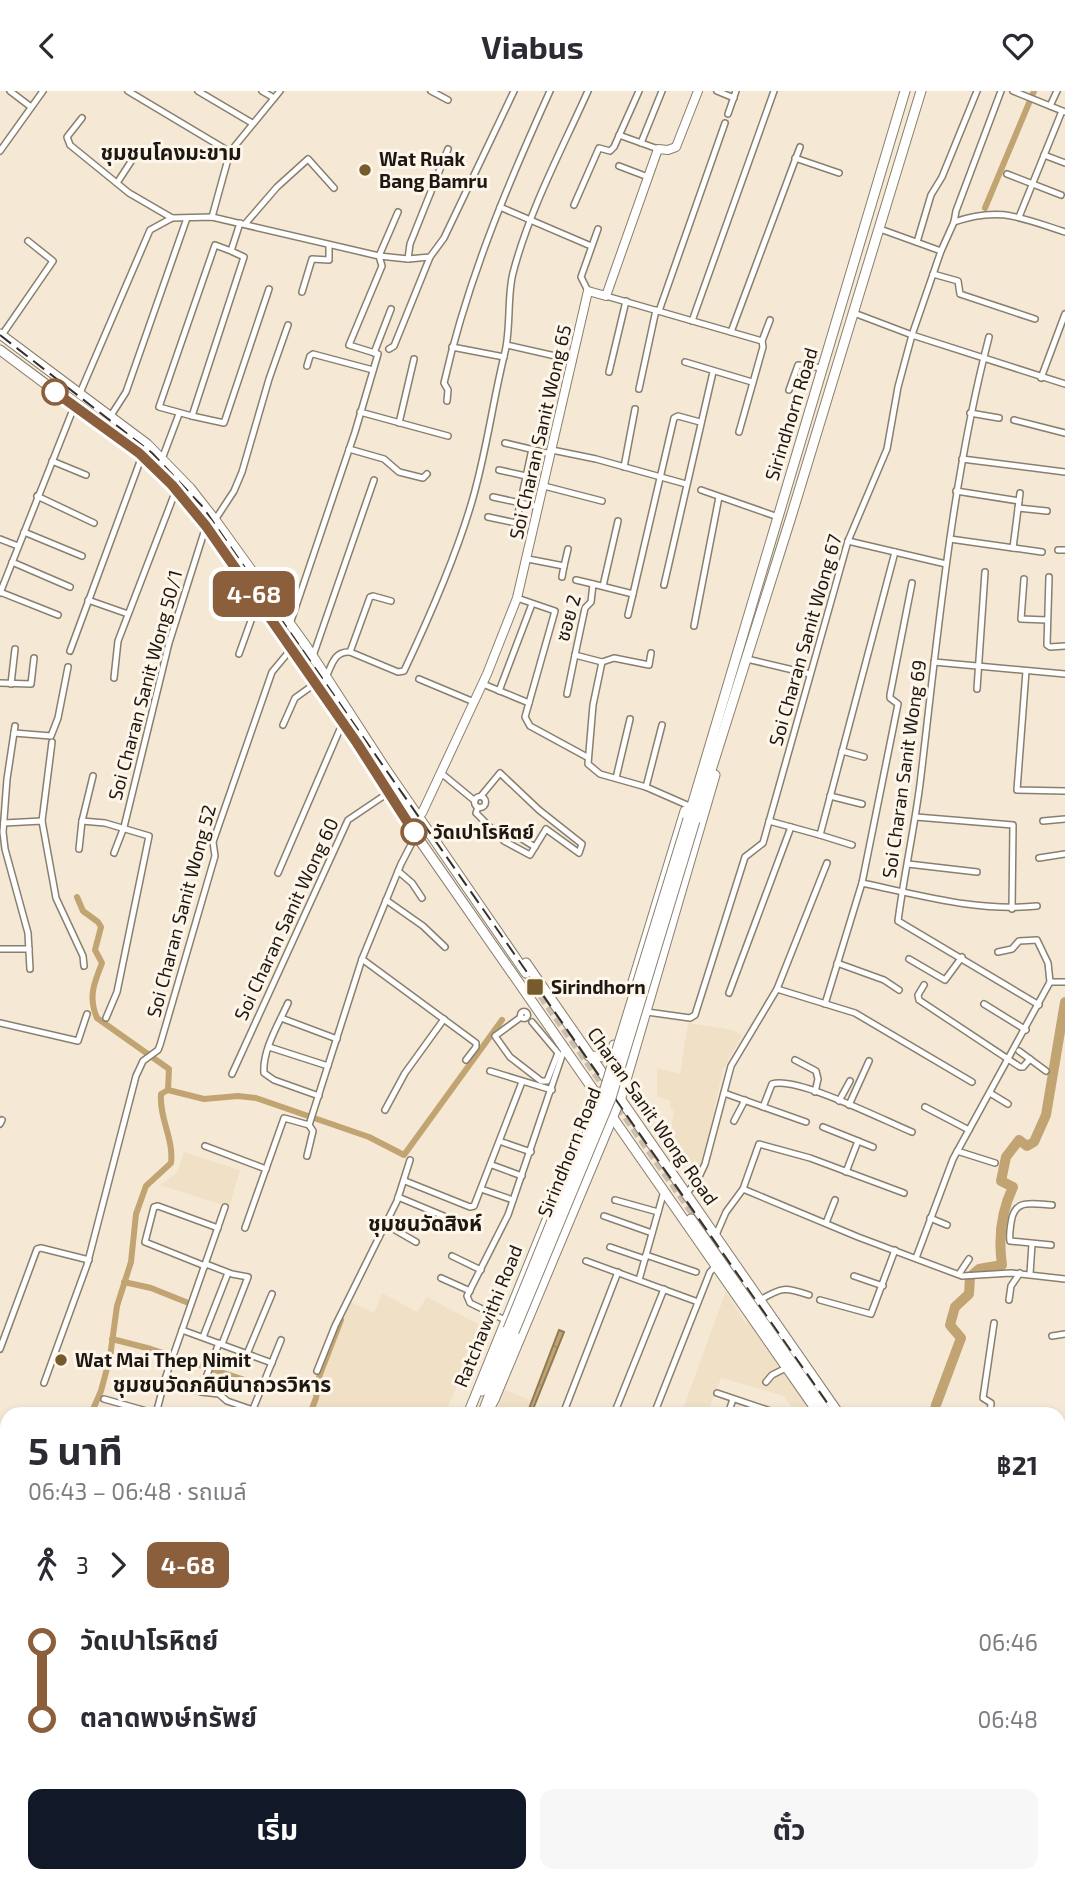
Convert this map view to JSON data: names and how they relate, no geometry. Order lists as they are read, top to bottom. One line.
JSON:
{"streets":{"main road":["Sirindhorn Road","Charan Sanit Wong Road","Ratchawithi Road"],"street":["Soi Charan Sanit Wong 65","ซอย 2","Soi Charan Sanit Wong 67","Soi Charan Sanit Wong 50/1","Soi Charan Sanit Wong 69","Soi Charan Sanit Wong 52","Soi Charan Sanit Wong 60"]},"crossings":[["Sirindhorn Road","Soi Charan Sanit Wong 67"],["Sirindhorn Road","Charan Sanit Wong Road"],["Sirindhorn Road","Ratchawithi Road"],["Soi Charan Sanit Wong 65","Charan Sanit Wong Road"],["Soi Charan Sanit Wong 50/1","Charan Sanit Wong Road"],["Soi Charan Sanit Wong 52","Charan Sanit Wong Road"],["Soi Charan Sanit Wong 60","Charan Sanit Wong Road"],["Charan Sanit Wong Road","Ratchawithi Road"]],"districts":["ชุมชนโคงมะขาม","ชุมชนวัดสิงห์","ชุมชนวัดภคินีนาถวรวิหาร"],"places":{"other":["Wat Ruak Bang Bamru","วัดเปาโรหิตย์","Wat Mai Thep Nimit"],"transit":["Sirindhorn"]},"lines":["bus line 4-68"],"page":{"header":"Viabus","on_map":"4-68","heading":["5 นาที","06:43 – 06:48 · รถเมล์","฿21"],"legs":["3","4-68"],"list":[{"name":"วัดเปาโรหิตย์","value":"06:46"},{"name":"ตลาดพงษ์ทรัพย์","value":"06:48"}],"buttons":["เริ่ม","ตั๋ว"]}}
